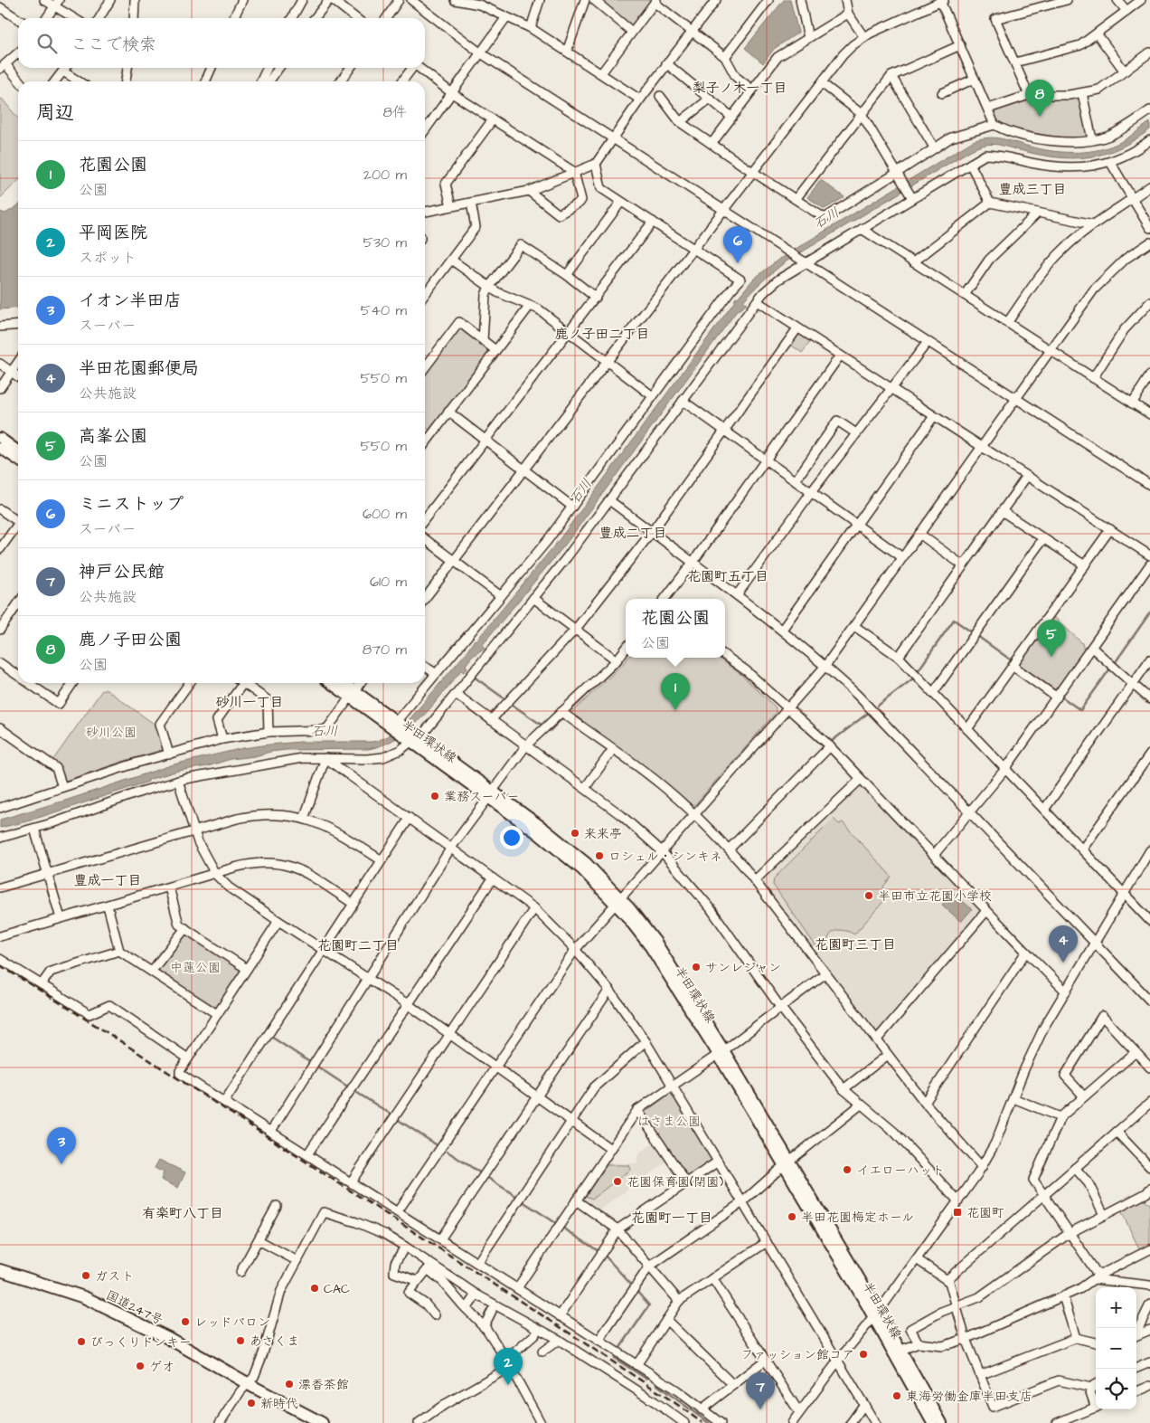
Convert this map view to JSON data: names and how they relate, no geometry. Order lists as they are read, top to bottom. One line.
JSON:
{"streets":{"highway":["国道247号"],"main road":["半田環状線"]},"districts":["梨子ノ木一丁目","豊成三丁目","鹿ノ子田二丁目","豊成二丁目","花園町五丁目","砂川一丁目","豊成一丁目","花園町三丁目","花園町二丁目","有楽町八丁目","花園町一丁目"],"water":["石川"],"parks":["砂川公園","中蓮公園","はさま公園"],"places":{"other":["業務スーパー","来来亭","ロシェル・シンキネ","半田市立花園小学校","サンレジャン","イエローハット","花園保育園(閉園)","半田花園梅定ホール","ガスト","CAC","レッドバロン","あさくま","びっくりドンキー","ファッション館コア","ゲオ","漂香茶館","東海労働金庫半田支店","新時代"],"transit":["花園町"]},"page":{"search":"ここで検索","pins":["8","6","5","1","4","3","2","7"],"heading":["周辺","8件"],"list":[{"mark":"1","name":"花園公園","note":"公園","value":"200 m"},{"mark":"2","name":"平岡医院","note":"スポット","value":"530 m"},{"mark":"3","name":"イオン半田店","note":"スーパー","value":"540 m"},{"mark":"4","name":"半田花園郵便局","note":"公共施設","value":"550 m"},{"mark":"5","name":"高峯公園","note":"公園","value":"550 m"},{"mark":"6","name":"ミニストップ","note":"スーパー","value":"600 m"},{"mark":"7","name":"神戸公民館","note":"公共施設","value":"610 m"},{"mark":"8","name":"鹿ノ子田公園","note":"公園","value":"870 m"}],"popup":["花園公園","公園"],"map_buttons":["+","−"]}}
